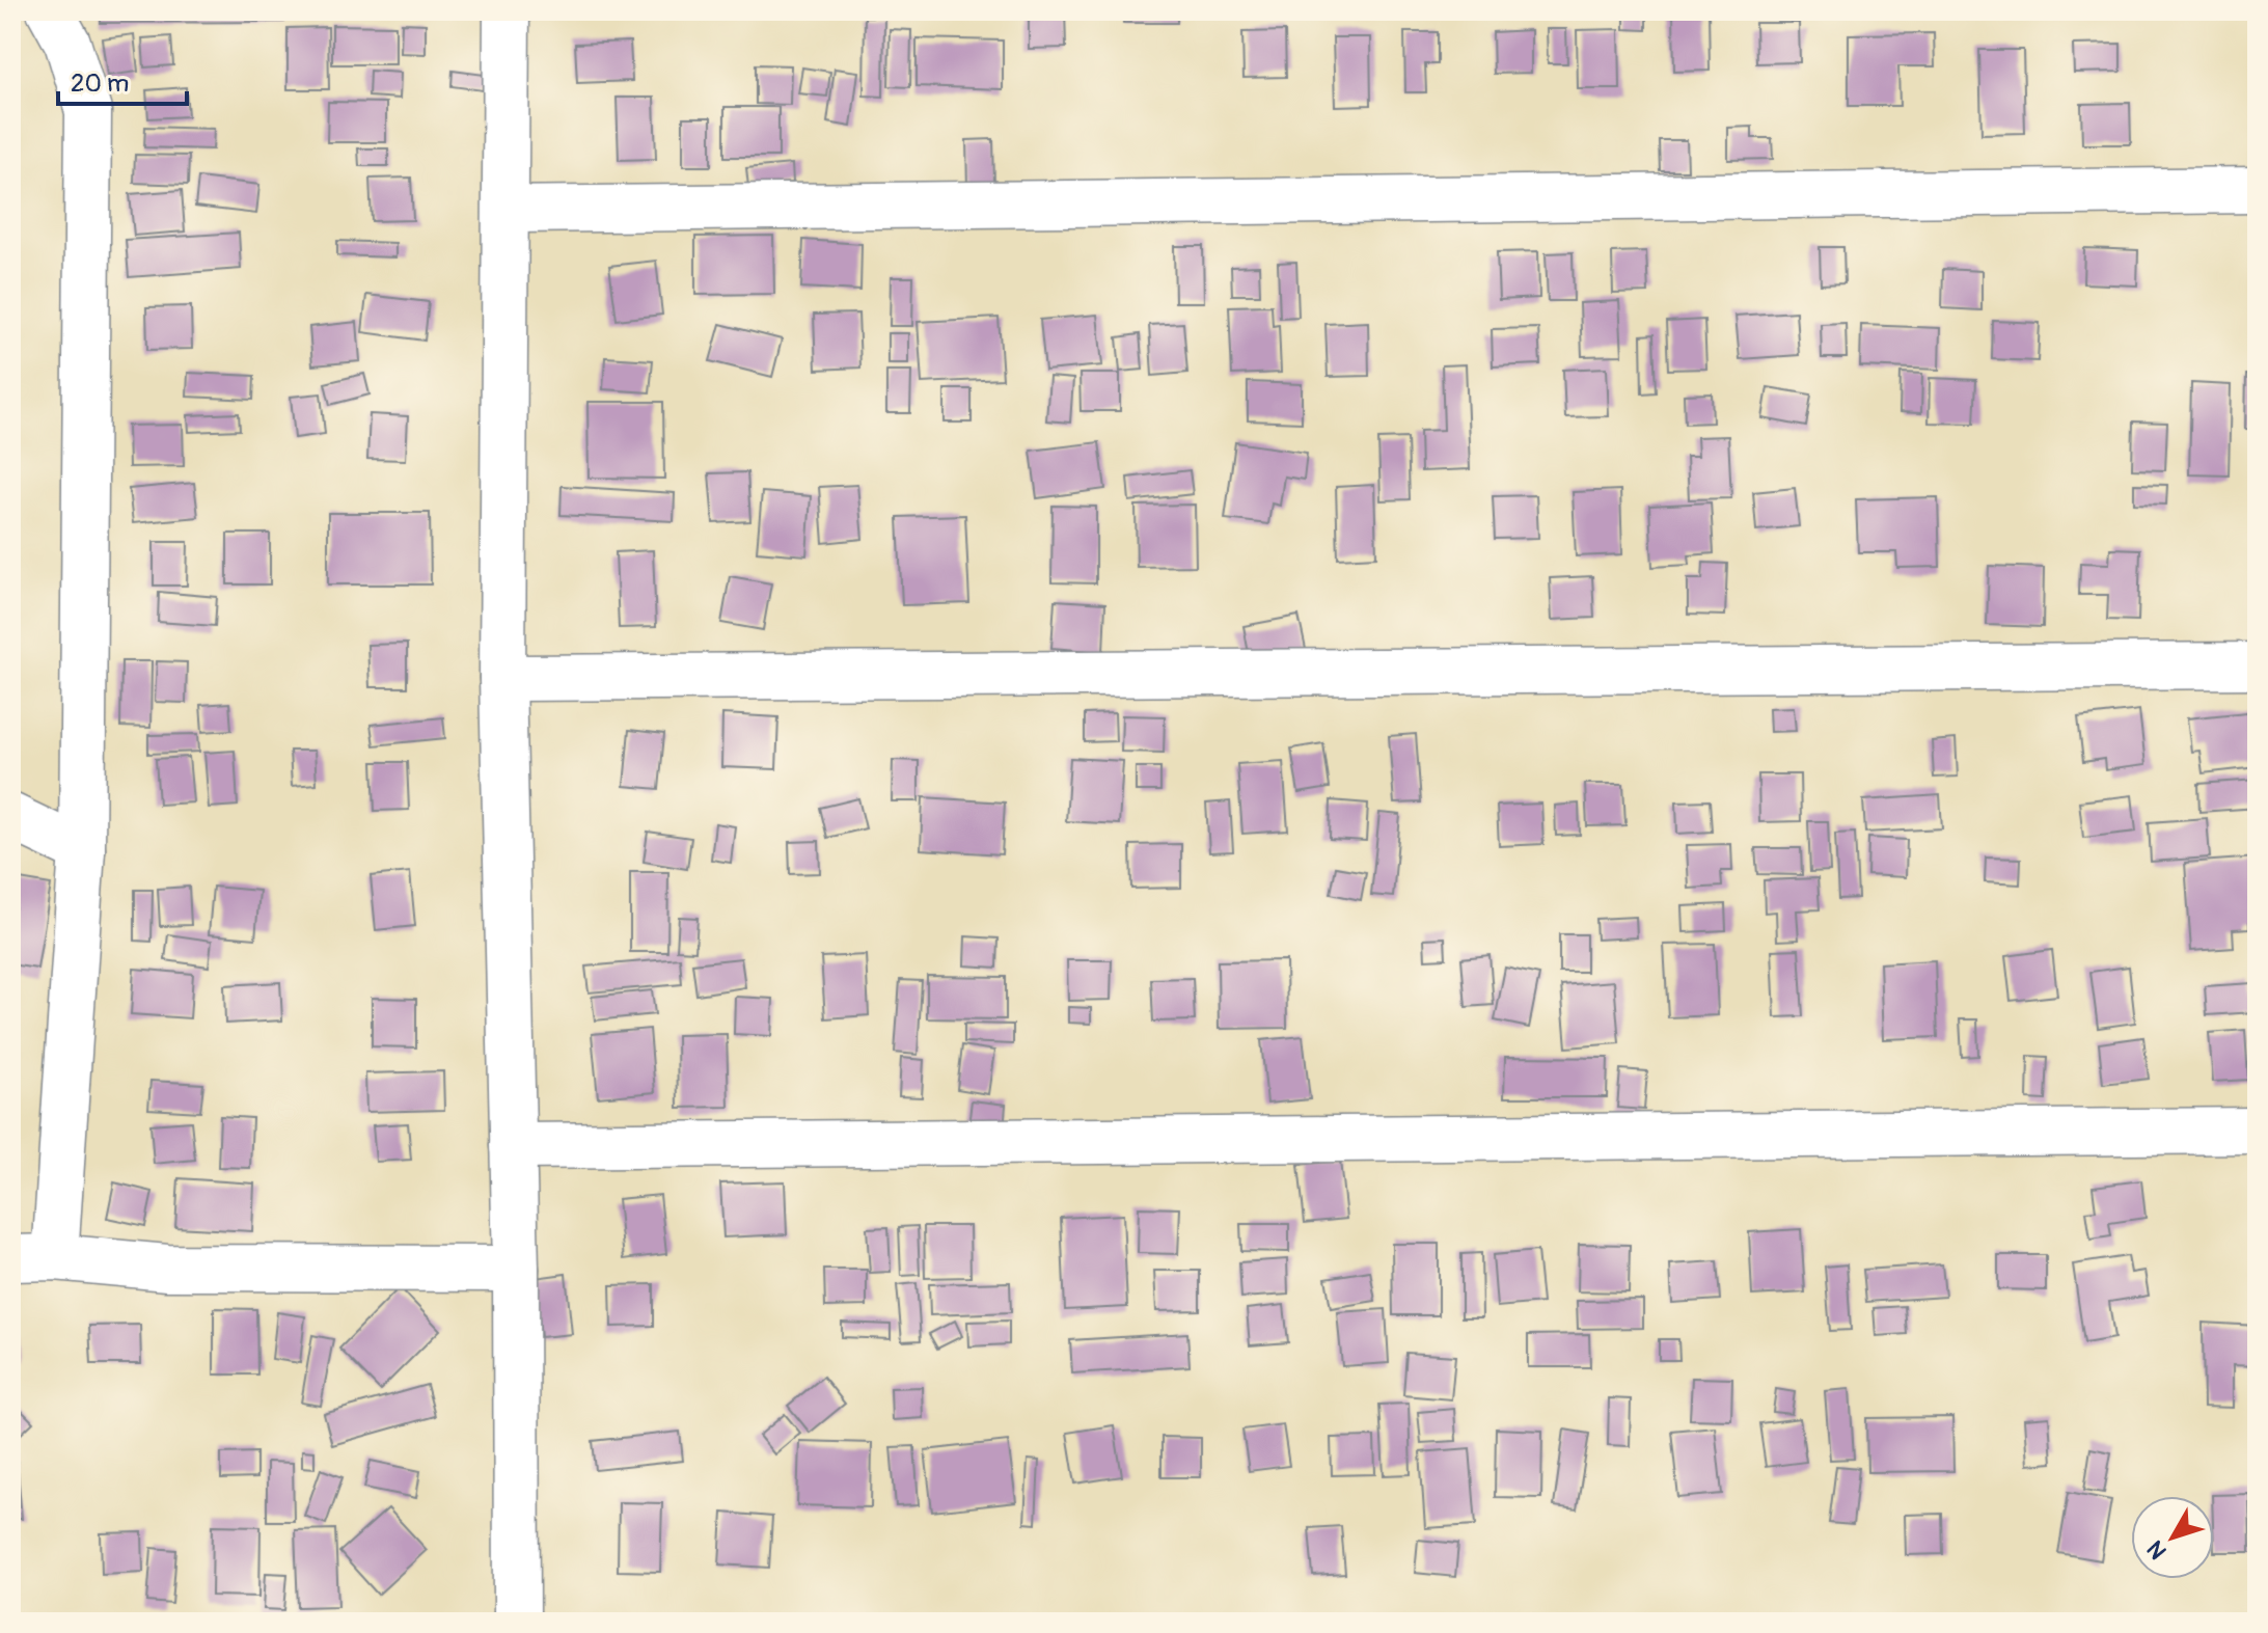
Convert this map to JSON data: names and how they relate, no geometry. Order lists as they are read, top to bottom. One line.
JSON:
{"scale_bar":"20 m","north":"bottom left"}
